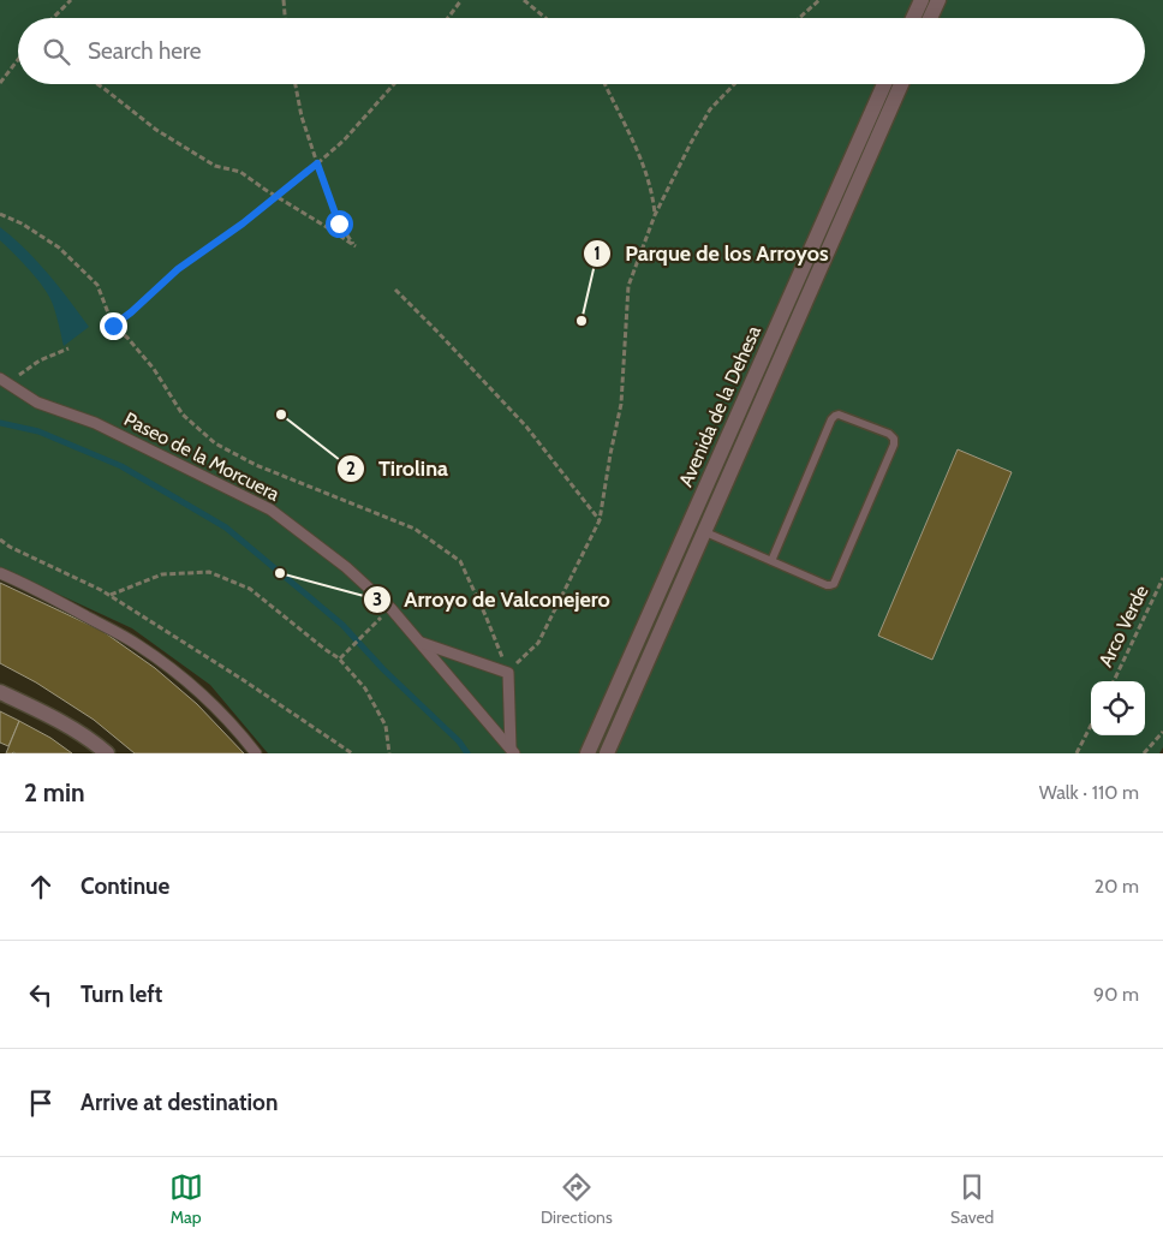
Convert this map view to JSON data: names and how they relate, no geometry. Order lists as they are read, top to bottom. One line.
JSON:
{"streets":{"street":["Avenida de la Dehesa","Paseo de la Morcuera"],"path":["Arco Verde"]},"places":["Parque de los Arroyos","Tirolina","Arroyo de Valconejero"],"page":{"search":"Search here","heading":["2 min","Walk · 110 m"],"list":[["Continue","20 m"],["Turn left","90 m"],"Arrive at destination"],"nav":["Map","Directions","Saved"]}}
